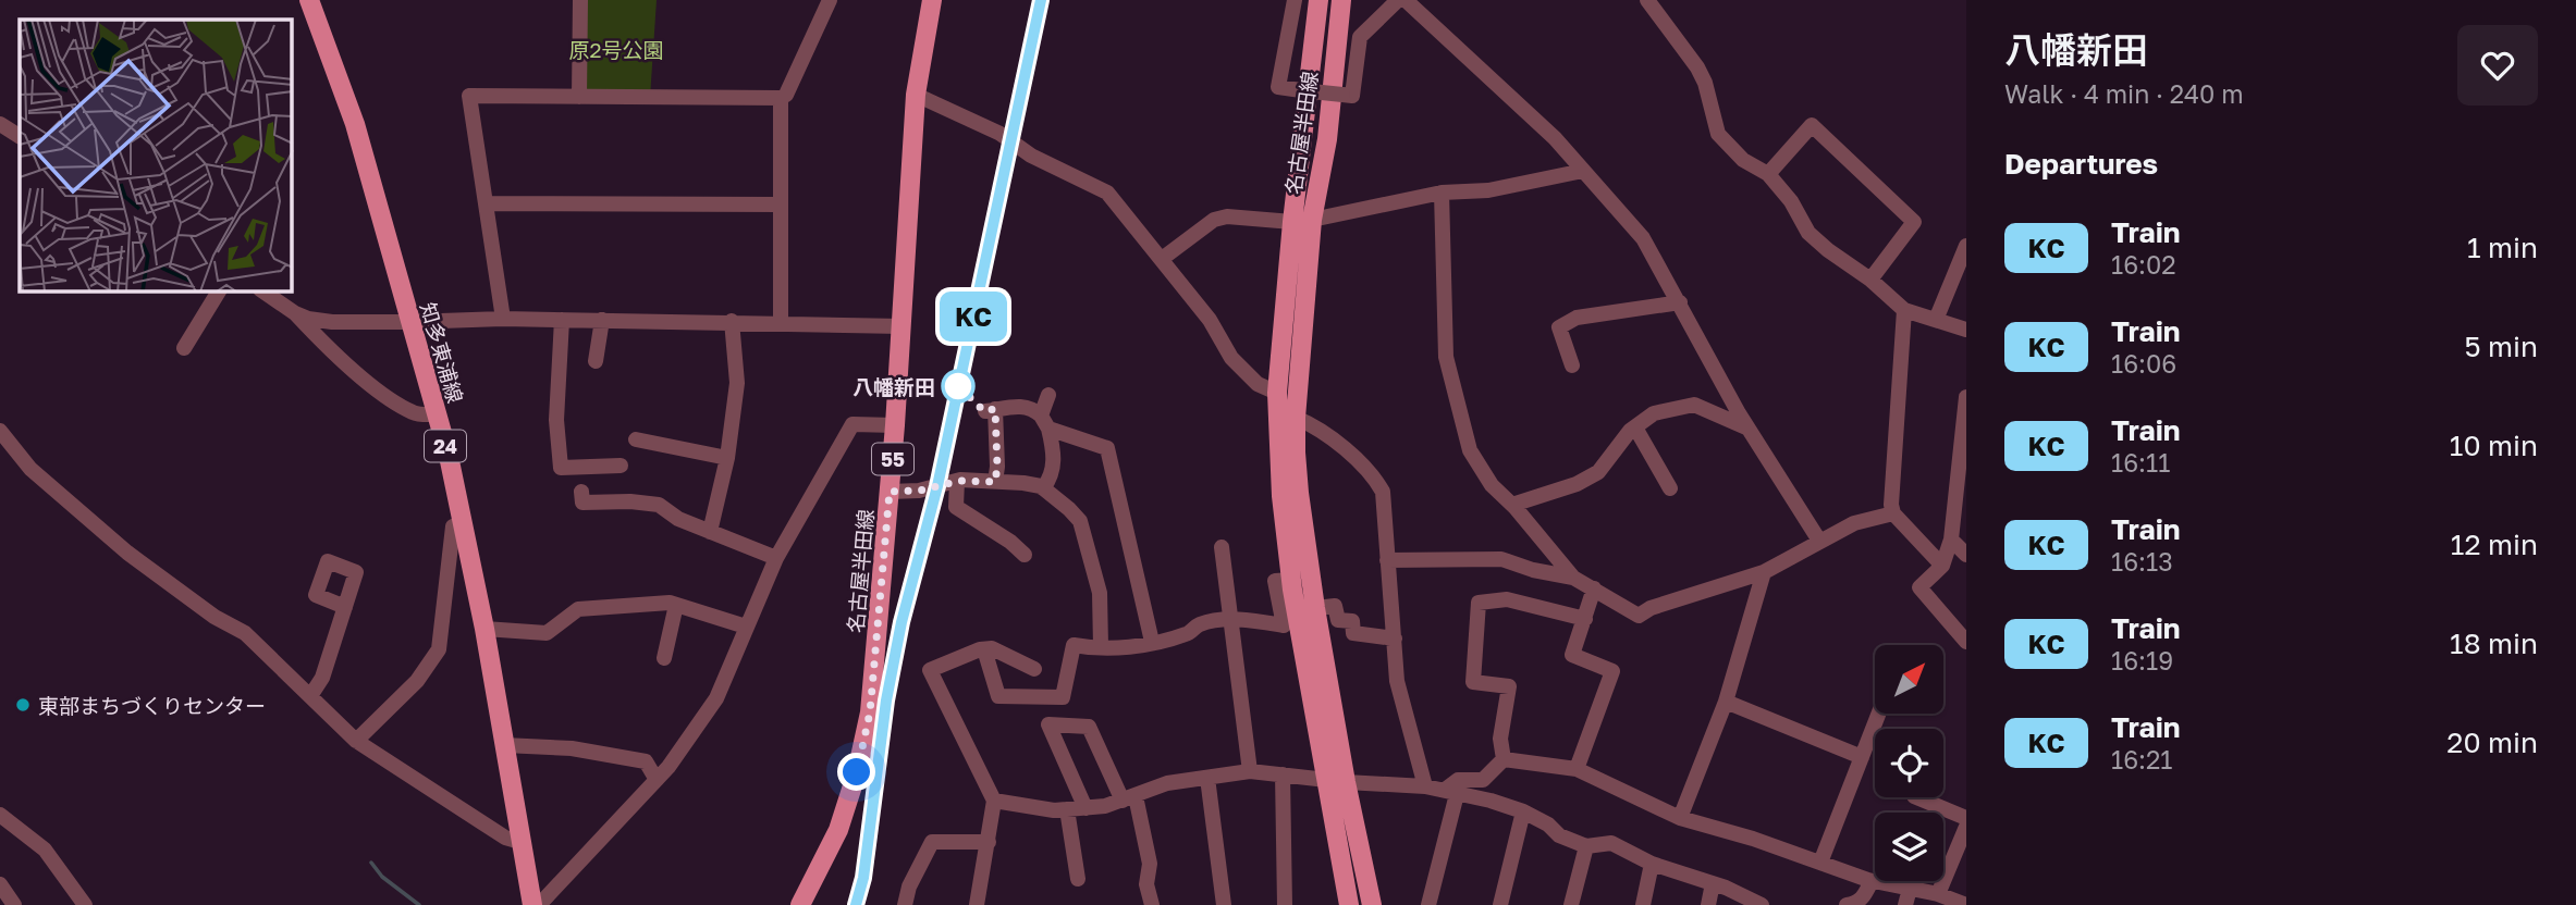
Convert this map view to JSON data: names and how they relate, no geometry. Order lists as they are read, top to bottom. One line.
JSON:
{"streets":{"main road":["名古屋半田線","知多東浦線","24","55"]},"parks":["原2号公園"],"places":["八幡新田","東部まちづくりセンター"],"north":"top right","page":{"on_map":"KC","heading":[["八幡新田","Walk · 4 min · 240 m"],"Departures"],"list":[{"mark":"KC","name":"Train","note":"16:02","value":"1 min"},{"mark":"KC","name":"Train","note":"16:06","value":"5 min"},{"mark":"KC","name":"Train","note":"16:11","value":"10 min"},{"mark":"KC","name":"Train","note":"16:13","value":"12 min"},{"mark":"KC","name":"Train","note":"16:19","value":"18 min"},{"mark":"KC","name":"Train","note":"16:21","value":"20 min"}]}}
